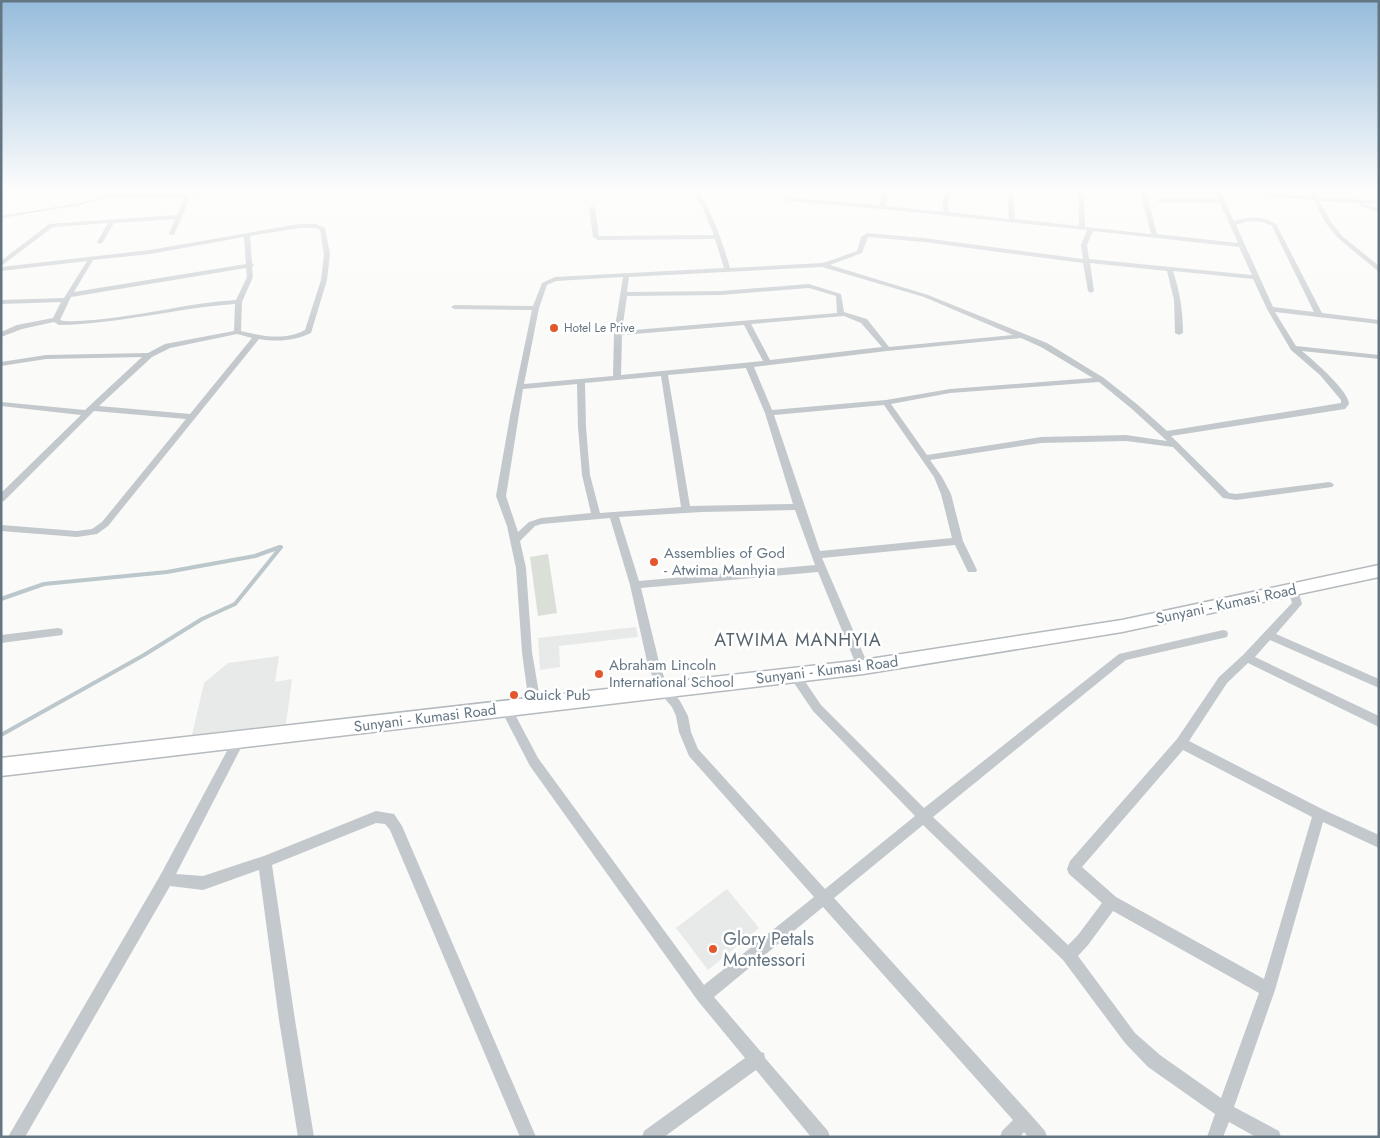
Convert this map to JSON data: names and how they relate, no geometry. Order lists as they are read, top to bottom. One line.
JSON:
{"streets":{"main road":["Sunyani - Kumasi Road"]},"districts":["ATWIMA MANHYIA"],"places":["Hotel Le Prive","Assemblies of God - Atwima Manhyia","Abraham Lincoln International School","Quick Pub","Glory Petals Montessori"]}
